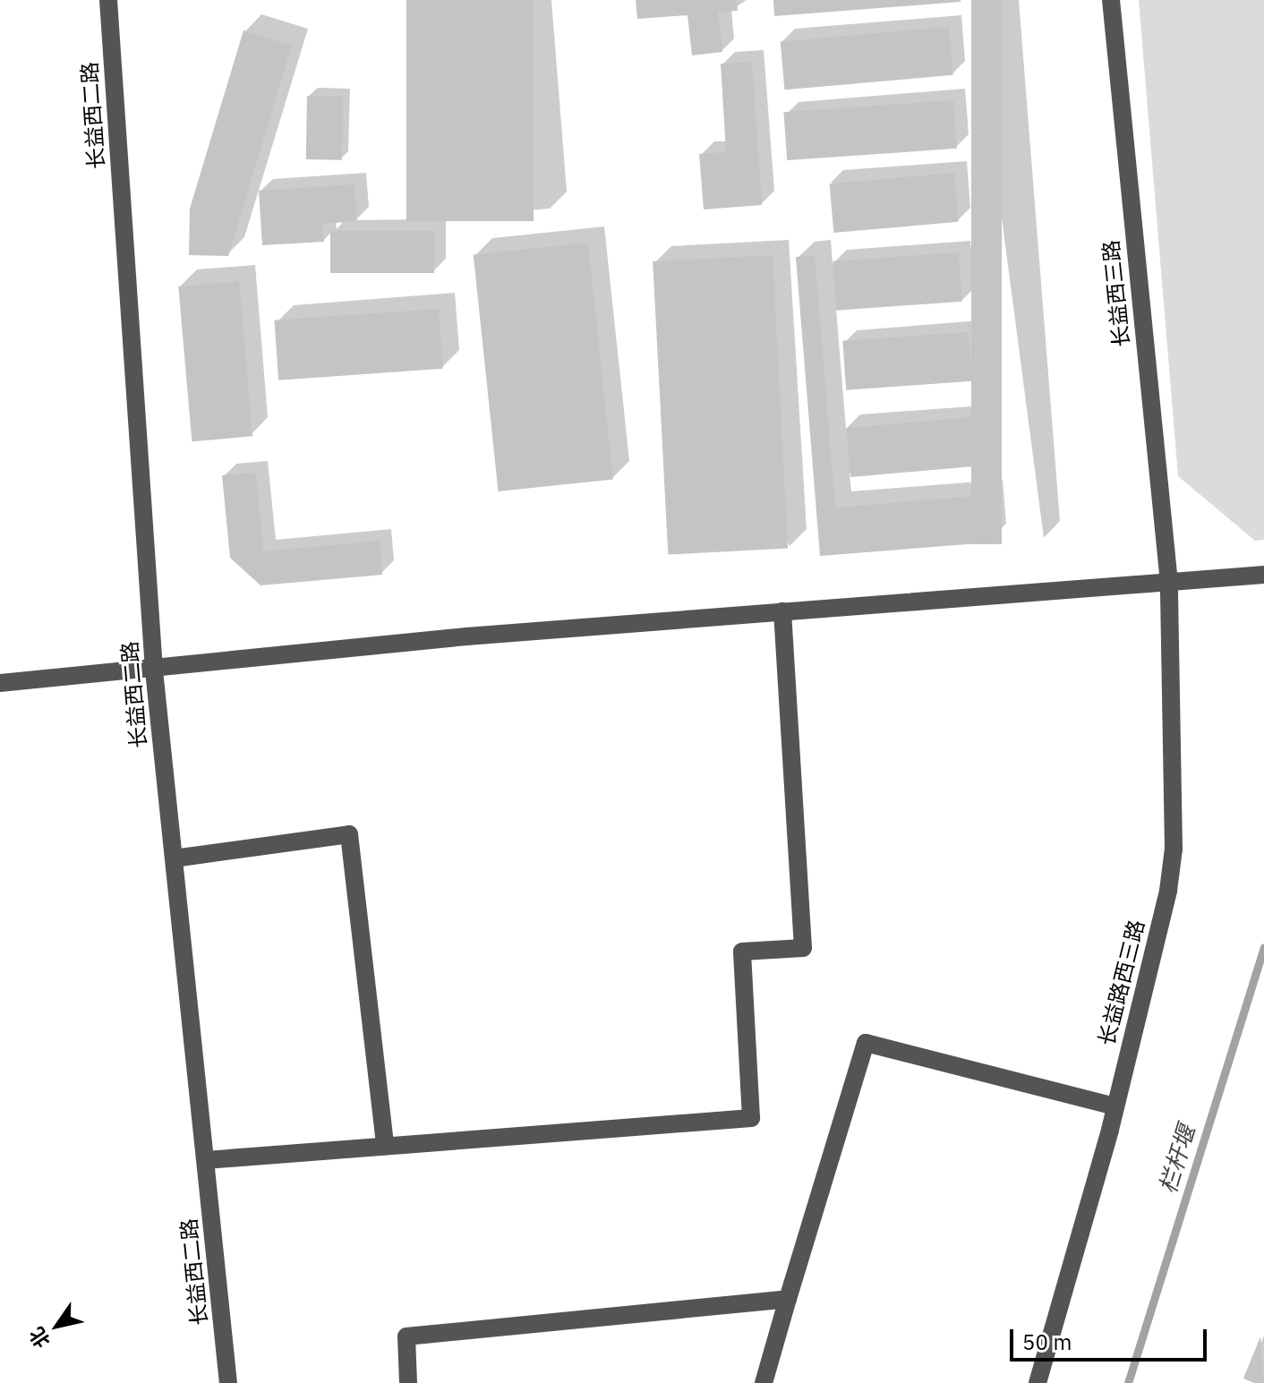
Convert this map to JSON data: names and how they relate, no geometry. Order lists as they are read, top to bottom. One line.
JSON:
{"streets":{"street":["长益西二路","长益西三路","长益路西三路"]},"crossings":[["长益西三路","长益路西三路"]],"water":["栏杆堰"],"scale_bar":"50 m","north":"bottom left"}
